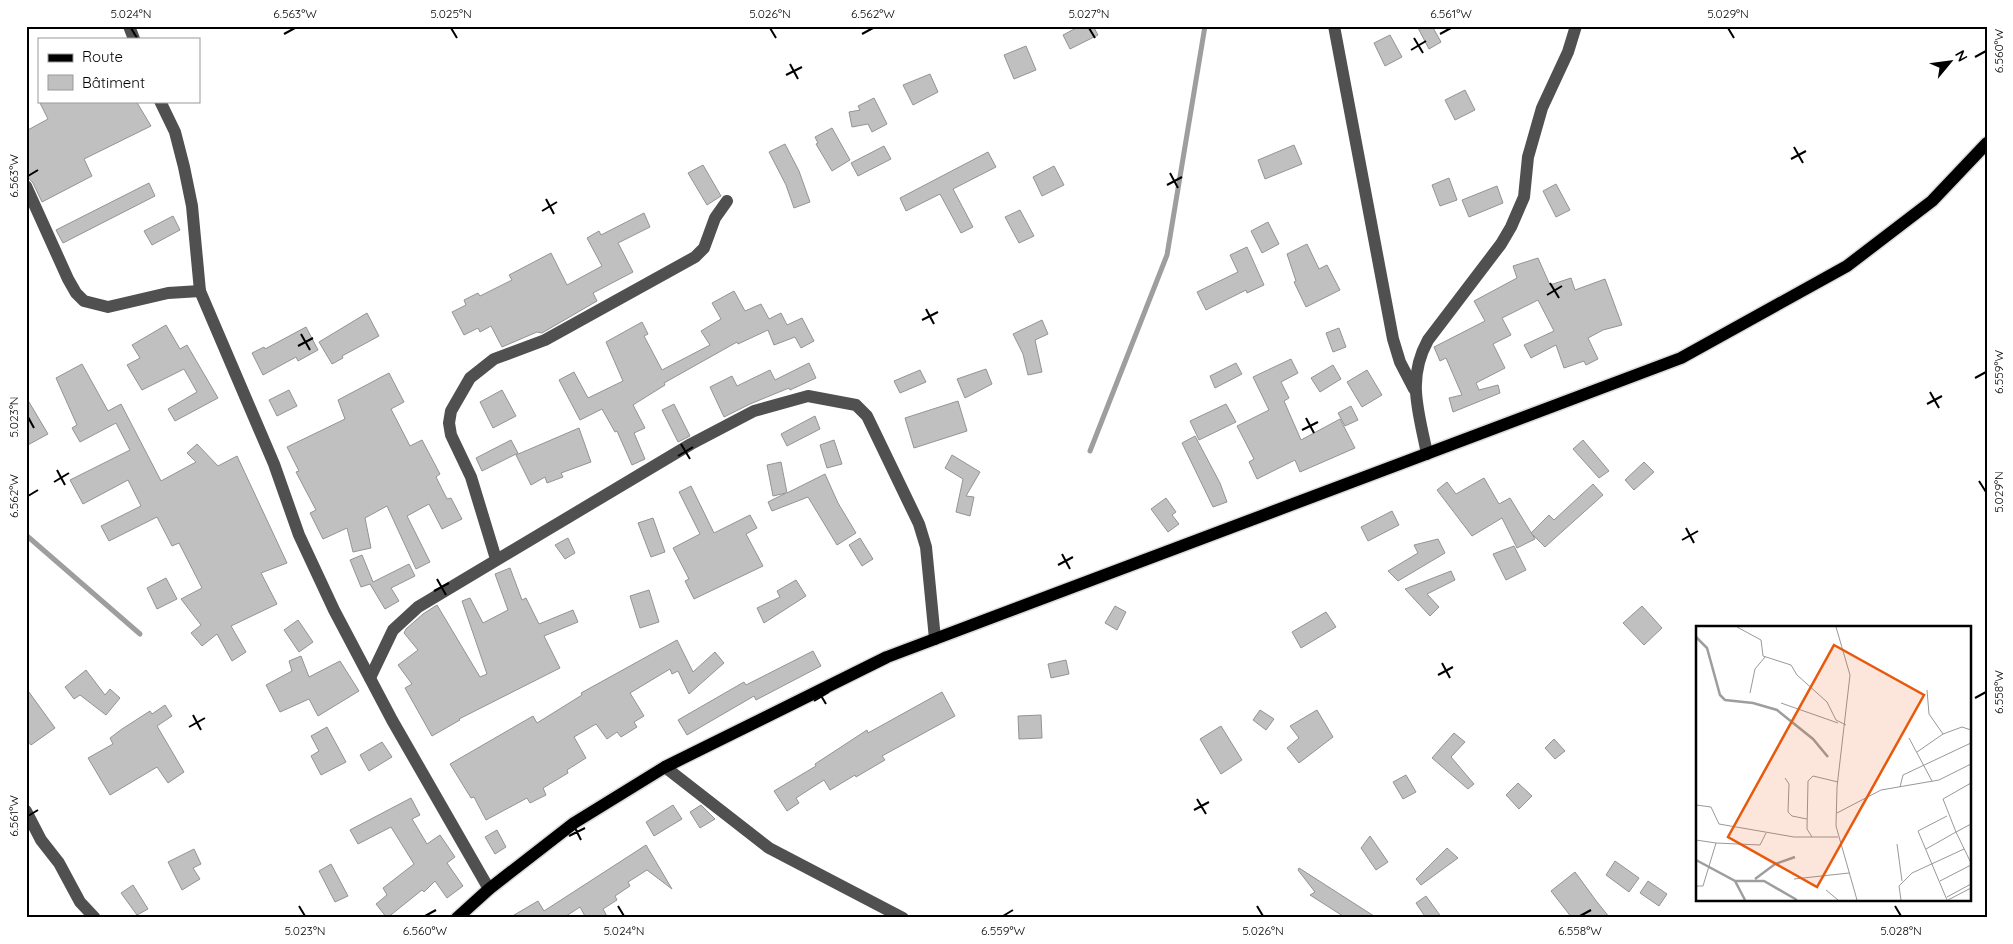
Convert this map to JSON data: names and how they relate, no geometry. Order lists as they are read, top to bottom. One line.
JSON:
{"legend":["Route","Bâtiment"],"north":"top right","coordinates":["5.024°N","6.563°W","5.025°N","5.026°N","6.562°W","5.027°N","6.561°W","5.029°N","6.560°W","6.559°W","5.023°N","6.558°W","5.028°N"]}
